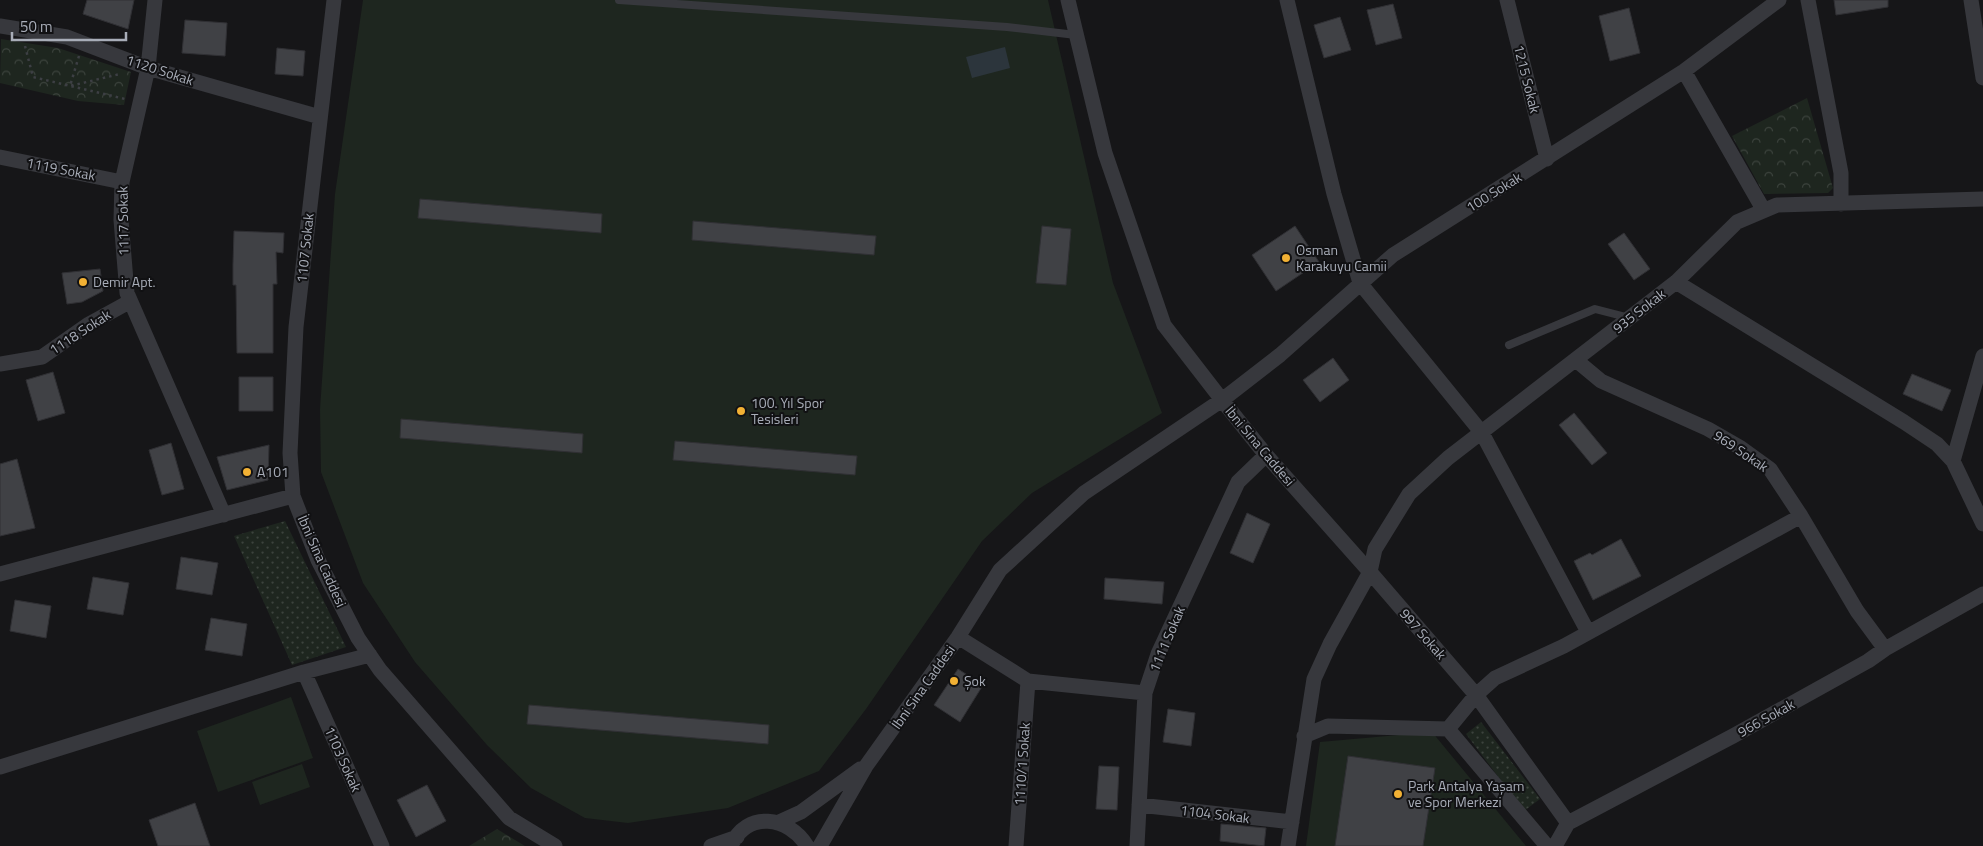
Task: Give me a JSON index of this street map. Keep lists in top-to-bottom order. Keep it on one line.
{"streets":{"street":["1120 Sokak","1215 Sokak","1119 Sokak","100 Sokak","1117 Sokak","1107 Sokak","935 Sokak","1118 Sokak","İbni Sina Caddesi","969 Sokak","997 Sokak","1111 Sokak","966 Sokak","1103 Sokak","1110/1 Sokak","1104 Sokak"]},"crossings":[["1120 Sokak","1117 Sokak"],["1120 Sokak","1107 Sokak"],["1215 Sokak","100 Sokak"],["1119 Sokak","1117 Sokak"],["100 Sokak","İbni Sina Caddesi"],["1117 Sokak","1118 Sokak"],["1107 Sokak","İbni Sina Caddesi"],["935 Sokak","İbni Sina Caddesi"],["935 Sokak","969 Sokak"],["935 Sokak","997 Sokak"],["İbni Sina Caddesi","997 Sokak"],["İbni Sina Caddesi","1111 Sokak"],["969 Sokak","966 Sokak"],["997 Sokak","966 Sokak"],["1111 Sokak","1104 Sokak"]],"places":["Osman Karakuyu Camii","Demir Apt.","100. Yıl Spor Tesisleri","A101","Şok","Park Antalya Yaşam ve Spor Merkezi"],"scale_bar":"50 m"}
